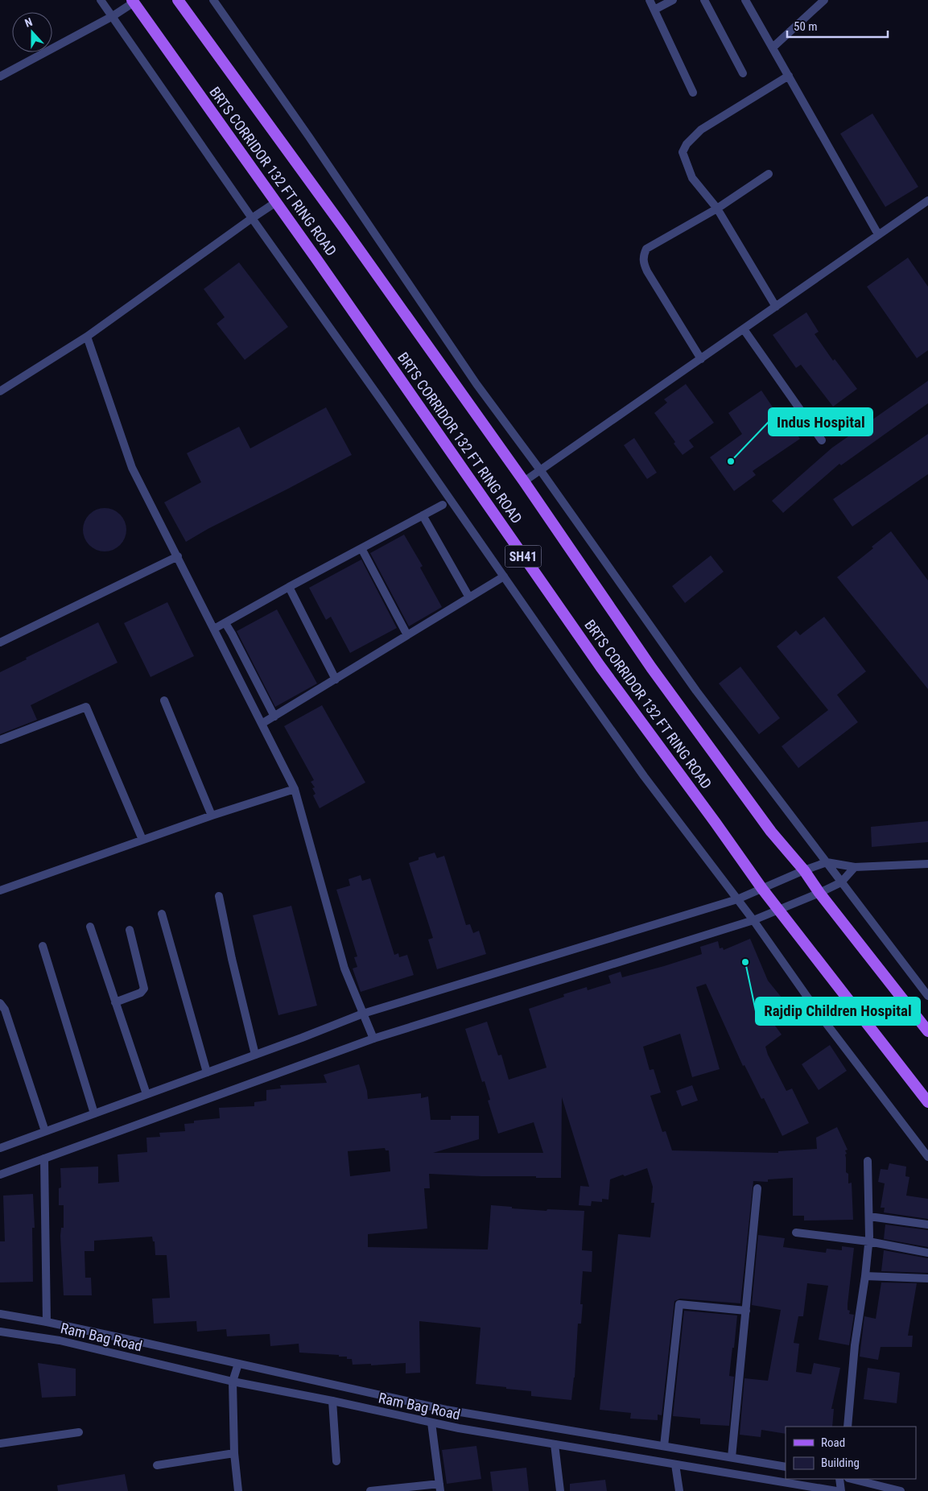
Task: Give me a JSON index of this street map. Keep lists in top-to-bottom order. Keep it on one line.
{"streets":{"main road":["BRTS CORRIDOR 132 FT RING ROAD","SH41"],"street":["Ram Bag Road"]},"places":["Indus Hospital","Rajdip Children Hospital"],"legend":["Road","Building"],"scale_bar":"50 m","north":"top"}
